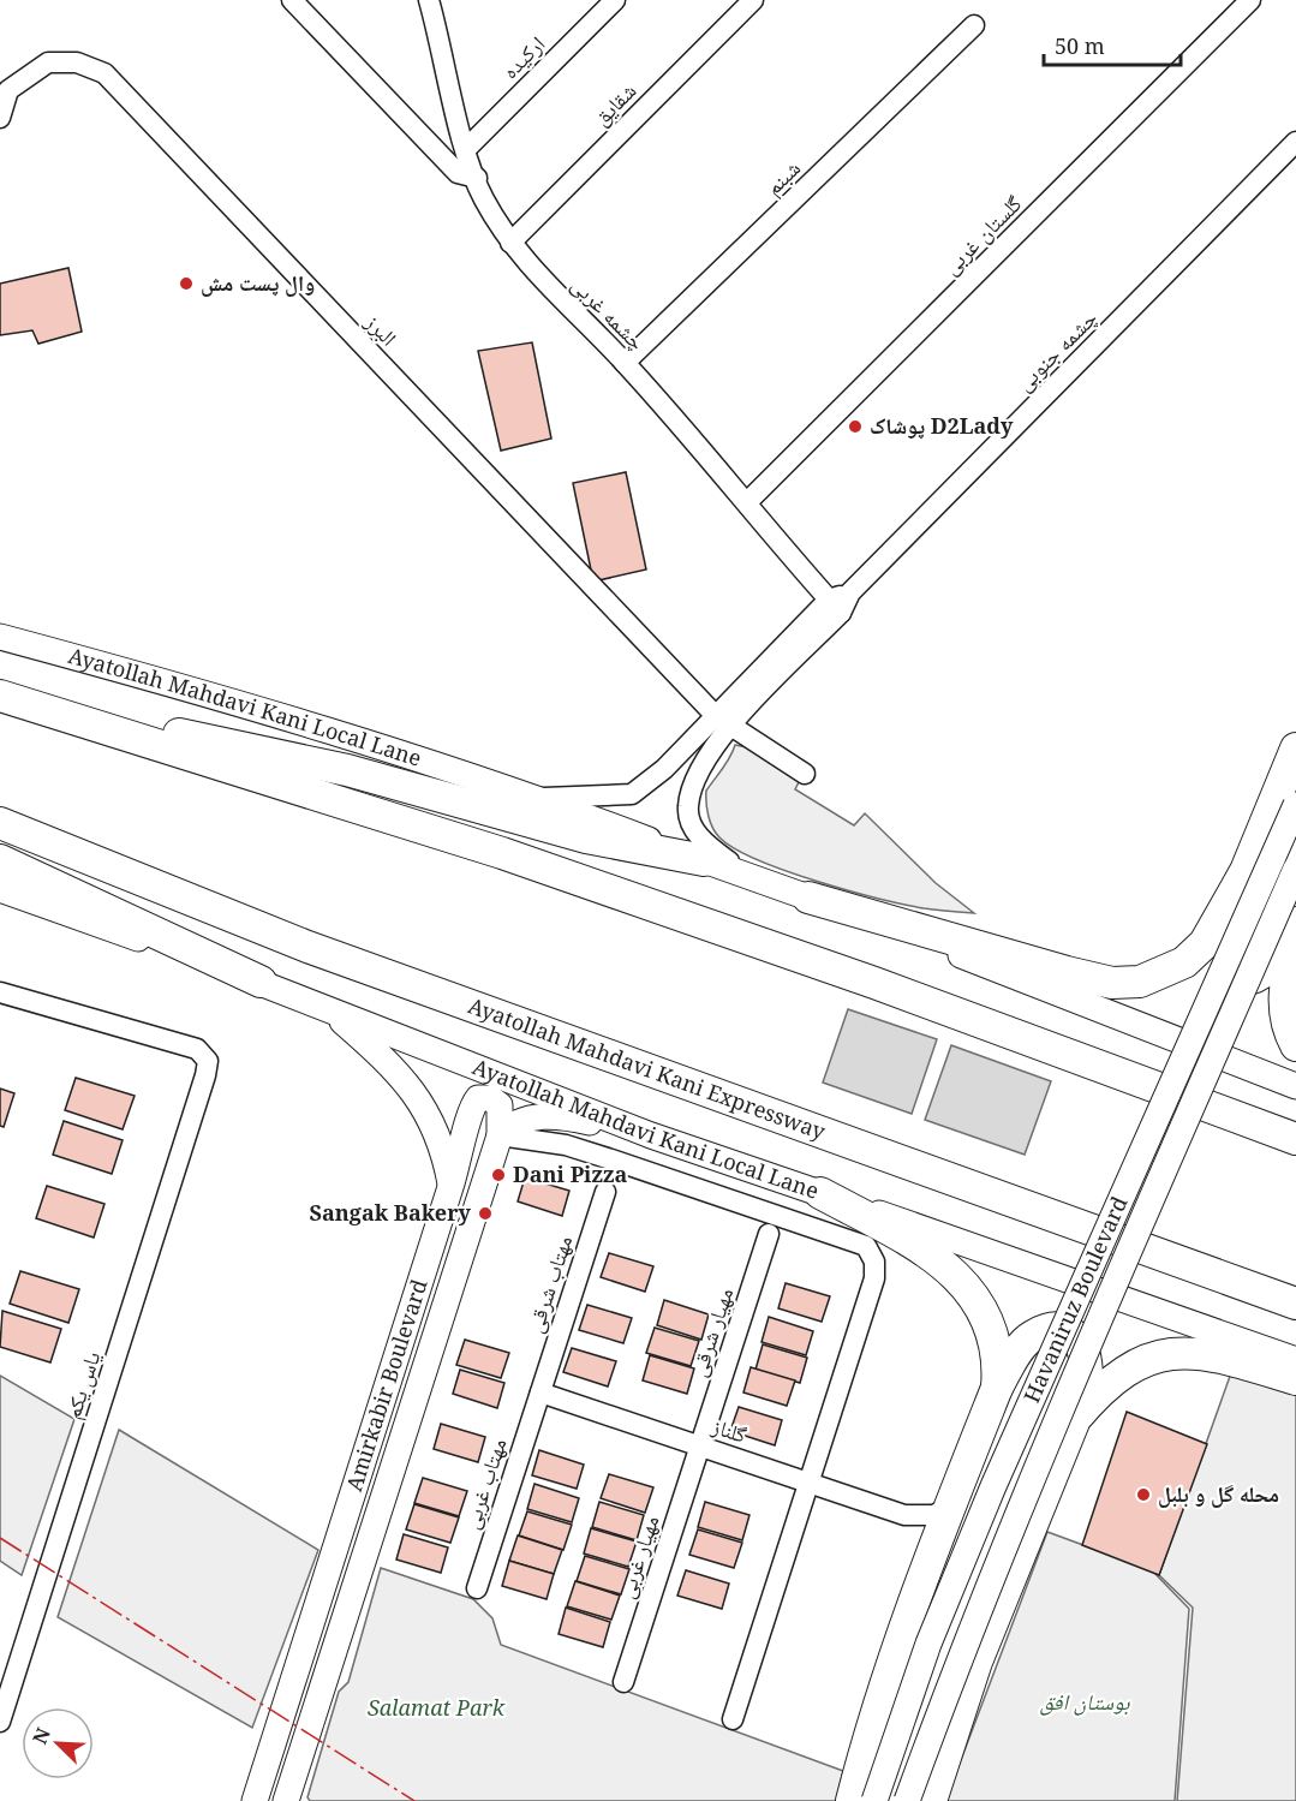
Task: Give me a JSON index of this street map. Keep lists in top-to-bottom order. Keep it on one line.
{"streets":{"highway":["Ayatollah Mahdavi Kani Expressway"],"main road":["Ayatollah Mahdavi Kani Local Lane","Havaniruz Boulevard","Amirkabir Boulevard"],"street":["ارکیده","شقایق","شبنم","گلستان غربی","چشمه غربی","البرز","چشمه جنوبی","مهتاب شرقی","مهیار شرقی","یاس یکم","گلناز","مهتاب غربی","مهیار غربی"]},"crossings":[["ارکیده","چشمه غربی"],["شقایق","چشمه غربی"],["شبنم","چشمه غربی"],["گلستان غربی","چشمه غربی"],["چشمه غربی","چشمه جنوبی"],["البرز","چشمه جنوبی"],["چشمه جنوبی","Ayatollah Mahdavi Kani Local Lane"],["مهتاب شرقی","گلناز"],["مهتاب شرقی","مهتاب غربی"],["مهیار شرقی","گلناز"],["مهیار شرقی","مهیار غربی"],["گلناز","مهتاب غربی"],["گلناز","مهیار غربی"]],"parks":["بوستان افق","Salamat Park"],"places":["وال پست مش","پوشاک D2Lady","Dani Pizza","Sangak Bakery","محله گل و بلبل"],"scale_bar":"50 m","north":"top left"}
